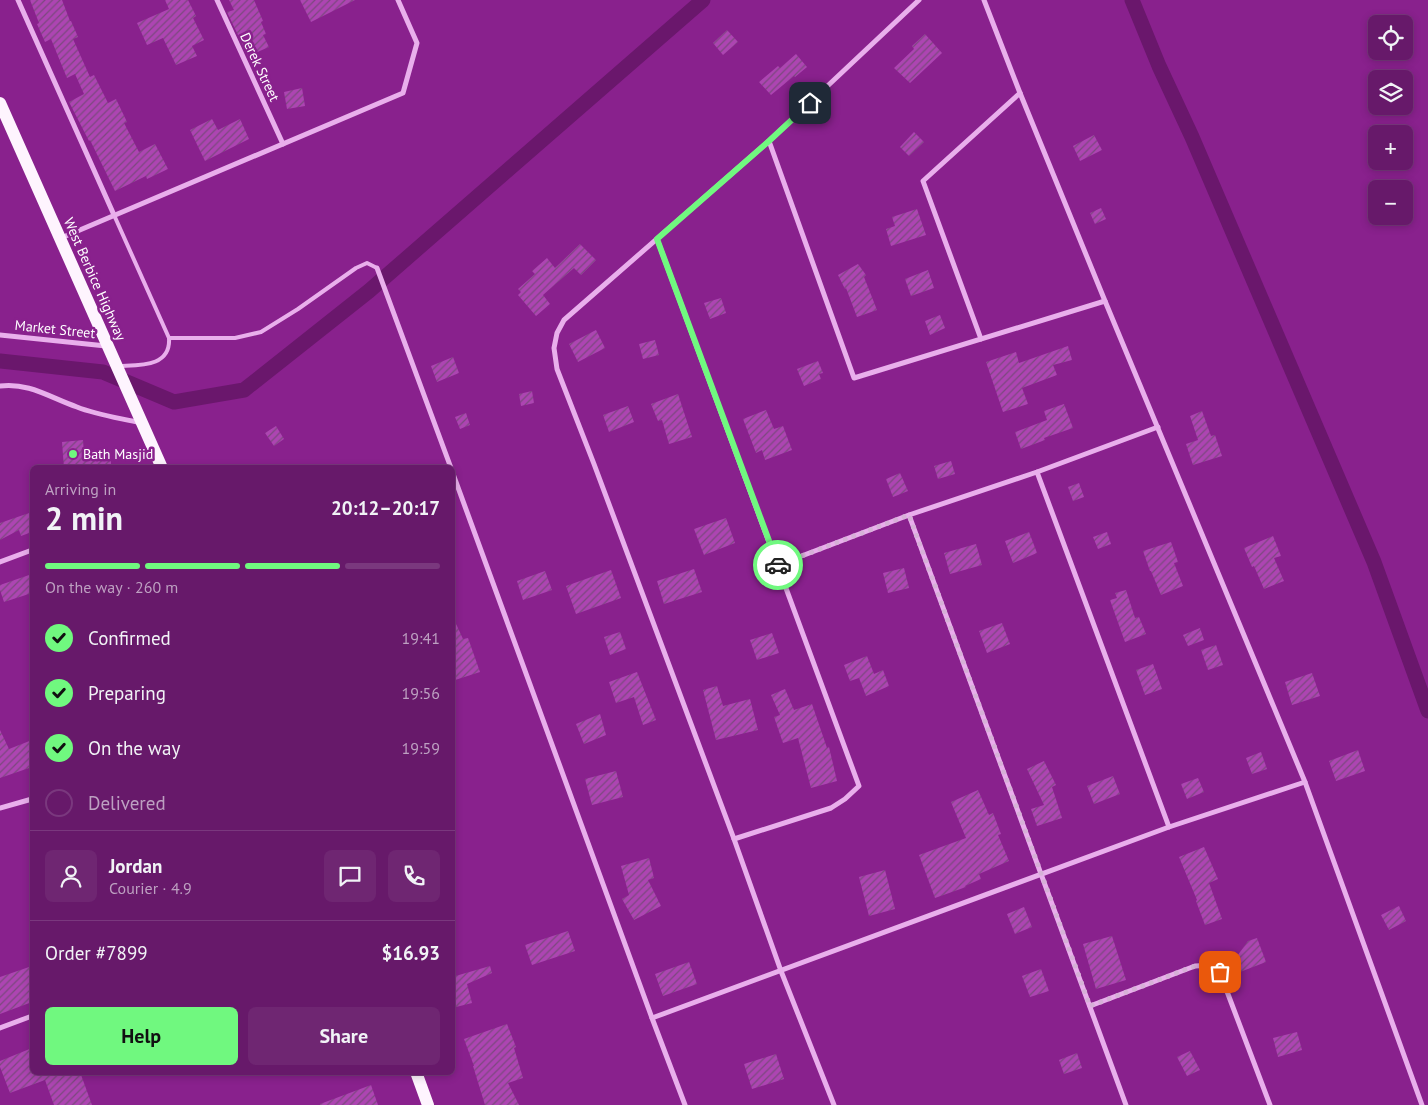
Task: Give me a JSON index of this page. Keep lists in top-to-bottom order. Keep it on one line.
{"streets":{"main road":["West Berbice Highway"],"street":["Derek Street","Market Street"]},"crossings":[["West Berbice Highway","Market Street"]],"places":["Bath Masjid"],"page":{"map_buttons":["+","−"],"heading":["2 min","Arriving in","20:12–20:17"],"panel":["Jordan","Courier · 4.9","Order #7899","$16.93"],"bar":"On the way · 260 m","list":[["Confirmed","19:41"],["Preparing","19:56"],["On the way","19:59"],"Delivered"],"buttons":["Help","Share"]}}
